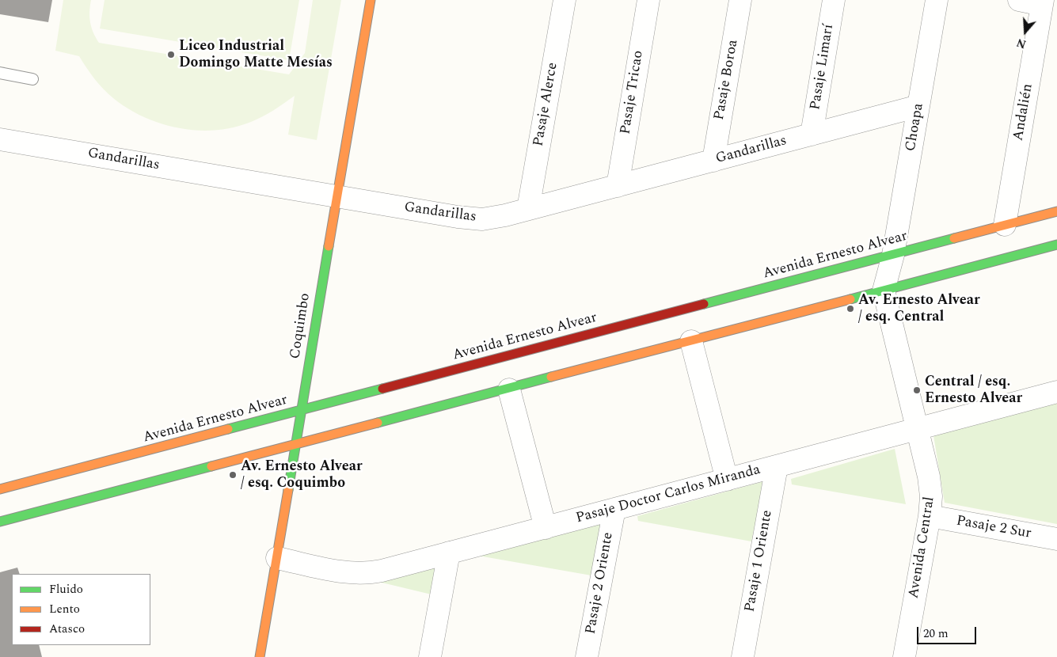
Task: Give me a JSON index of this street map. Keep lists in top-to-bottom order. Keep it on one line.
{"streets":{"main road":["Avenida Ernesto Alvear","Coquimbo"],"street":["Pasaje Limarí","Pasaje Boroa","Pasaje Tricao","Pasaje Alerce","Andalién","Choapa","Gandarillas","Pasaje Doctor Carlos Miranda","Pasaje 2 Sur","Avenida Central","Pasaje 1 Oriente","Pasaje 2 Oriente"]},"crossings":[["Pasaje Limarí","Gandarillas"],["Pasaje Boroa","Gandarillas"],["Pasaje Tricao","Gandarillas"],["Pasaje Alerce","Gandarillas"],["Andalién","Avenida Ernesto Alvear"],["Choapa","Gandarillas"],["Choapa","Avenida Ernesto Alvear"],["Choapa","Avenida Central"],["Gandarillas","Coquimbo"],["Avenida Ernesto Alvear","Coquimbo"],["Avenida Ernesto Alvear","Avenida Central"],["Coquimbo","Pasaje Doctor Carlos Miranda"],["Pasaje Doctor Carlos Miranda","Avenida Central"],["Pasaje Doctor Carlos Miranda","Pasaje 1 Oriente"],["Pasaje Doctor Carlos Miranda","Pasaje 2 Oriente"],["Pasaje 2 Sur","Avenida Central"]],"places":["Liceo Industrial Domingo Matte Mesías","Av. Ernesto Alvear / esq. Central","Central / esq. Ernesto Alvear","Av. Ernesto Alvear / esq. Coquimbo"],"legend":["Fluido","Lento","Atasco"],"scale_bar":"20 m","north":"bottom"}
